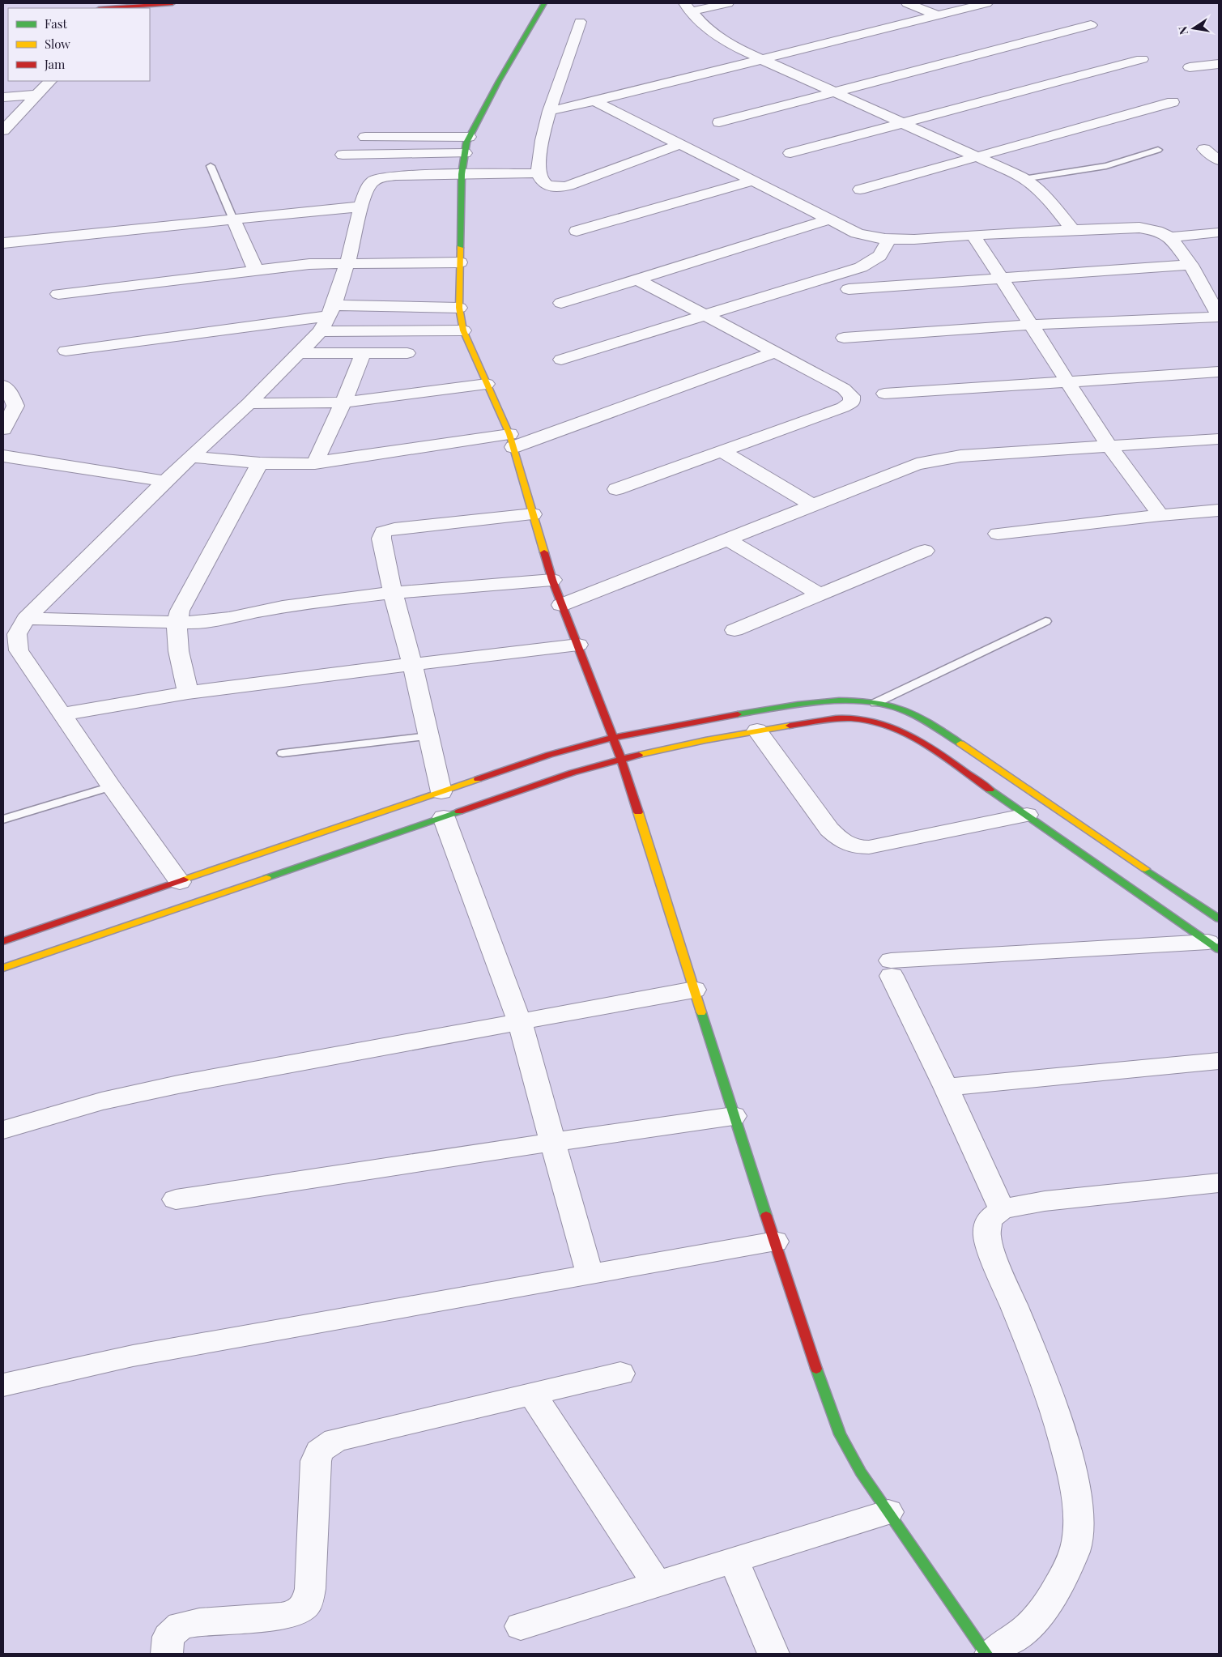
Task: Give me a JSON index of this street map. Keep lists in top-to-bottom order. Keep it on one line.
{"legend":["Fast","Slow","Jam"],"north":"left"}
